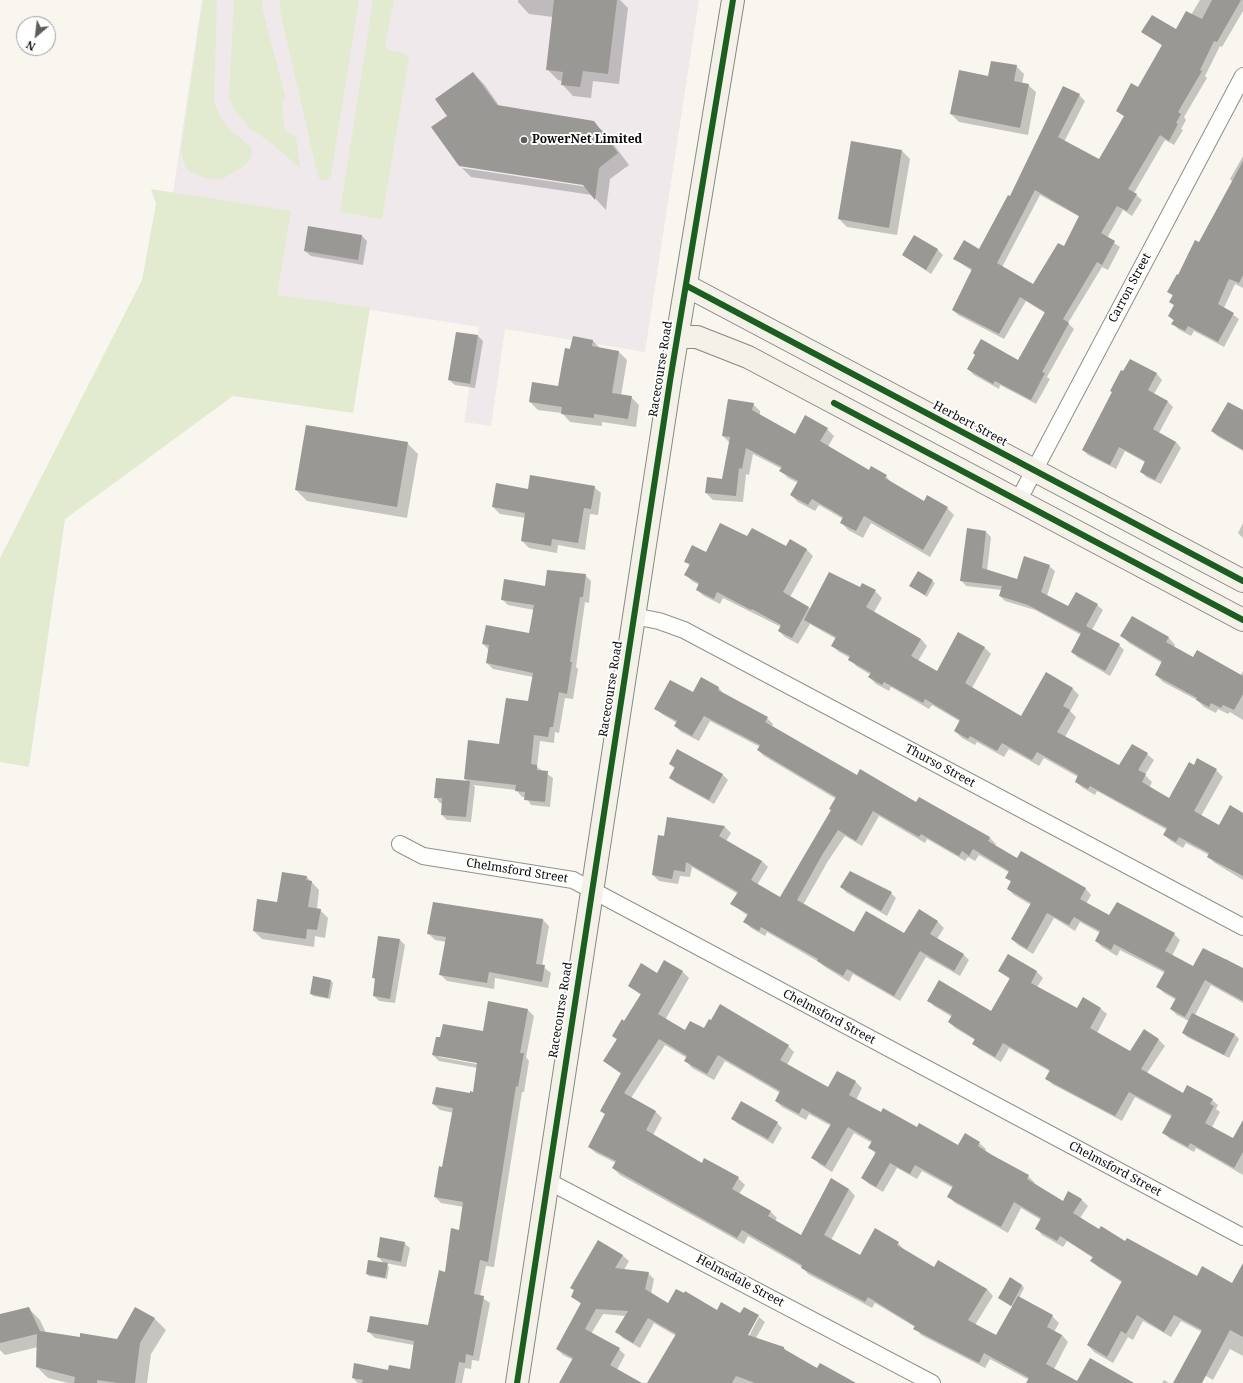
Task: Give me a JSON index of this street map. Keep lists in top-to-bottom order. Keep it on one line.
{"streets":{"street":["Carron Street","Racecourse Road","Herbert Street","Thurso Street","Chelmsford Street","Helmsdale Street"]},"crossings":[["Carron Street","Herbert Street"],["Racecourse Road","Herbert Street"],["Racecourse Road","Thurso Street"],["Racecourse Road","Chelmsford Street"],["Racecourse Road","Helmsdale Street"]],"places":["PowerNet Limited"],"north":"bottom left"}
